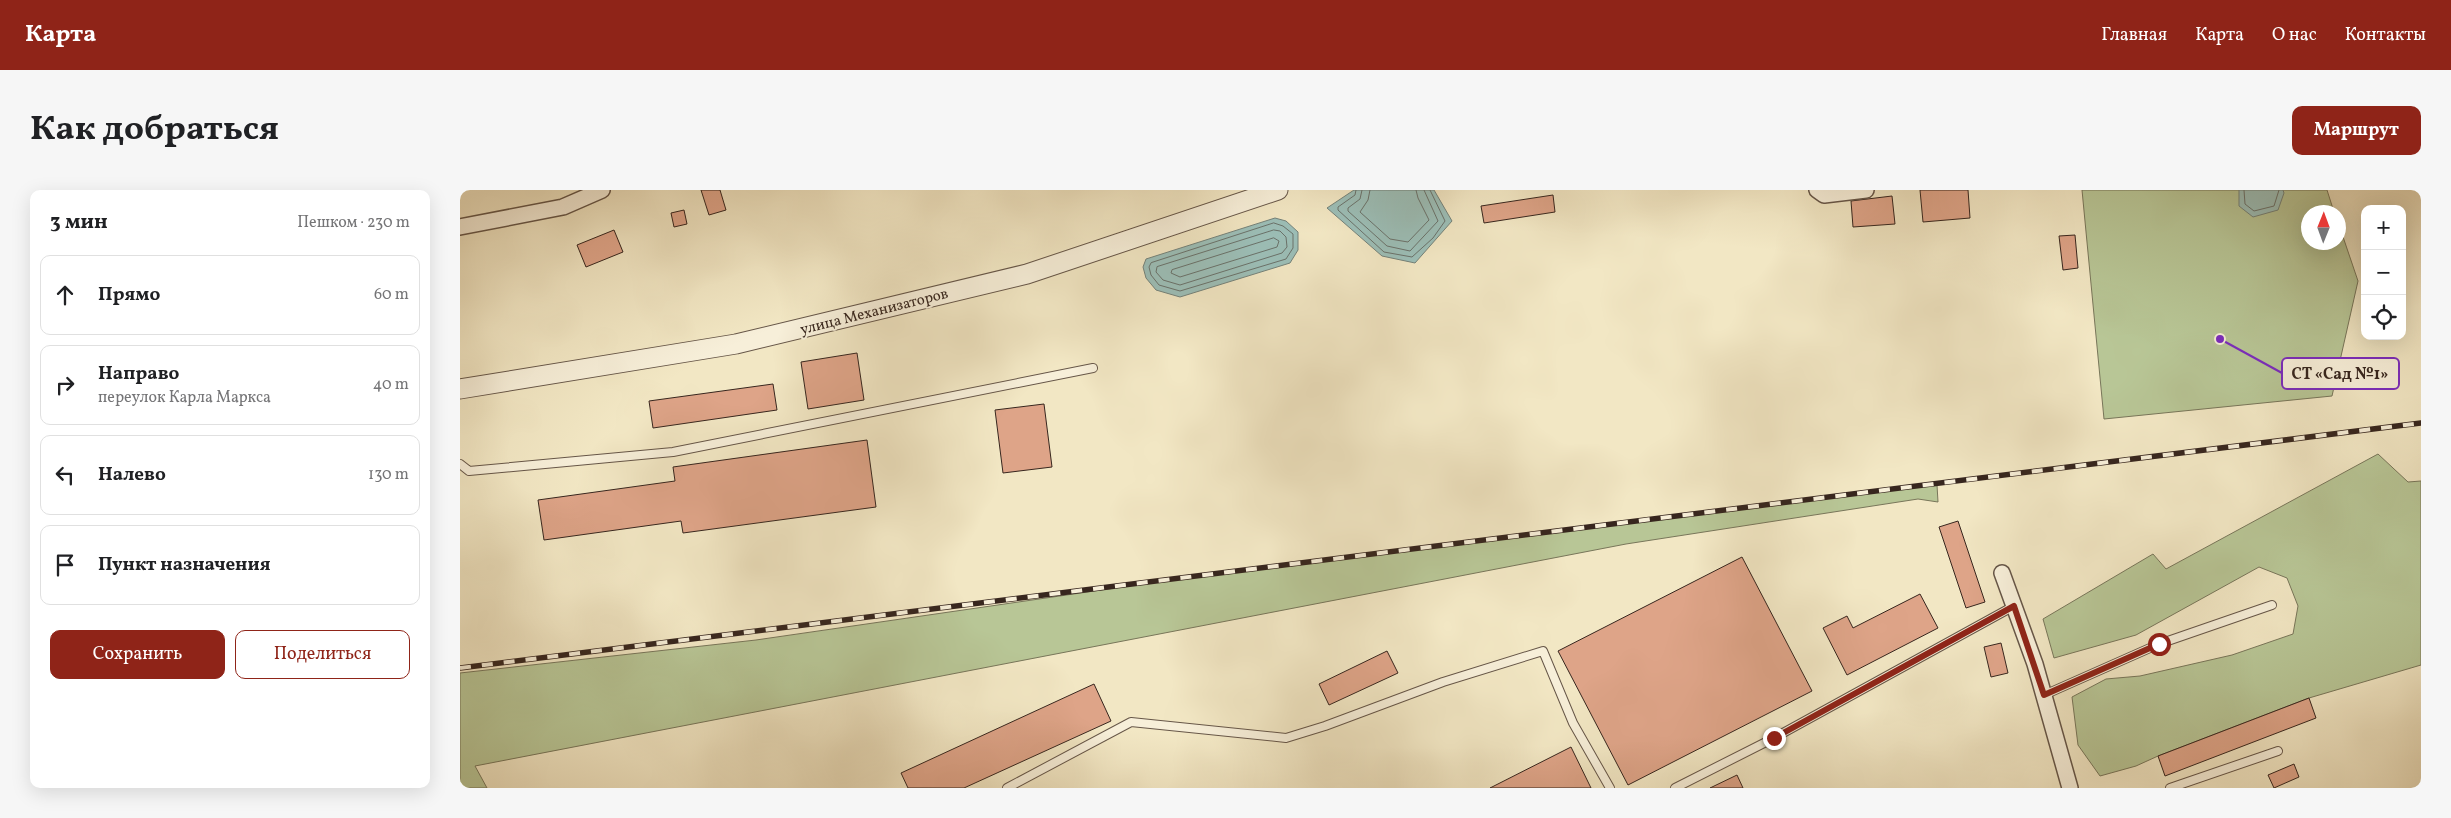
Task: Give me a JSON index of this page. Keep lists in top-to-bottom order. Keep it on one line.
{"streets":{"street":["улица Механизаторов"]},"places":["СТ «Сад №1»"],"north":"top","page":{"header":"Карта","nav":["Главная","Карта","О нас","Контакты"],"title":"Как добраться","buttons":["Маршрут",["Сохранить","Поделиться"]],"heading":["3 мин","Пешком · 230 m"],"map_buttons":["+","−"],"list":[["Прямо","60 m"],["Направо","переулок Карла Маркса","40 m"],["Налево","130 m"],"Пункт назначения"]}}
